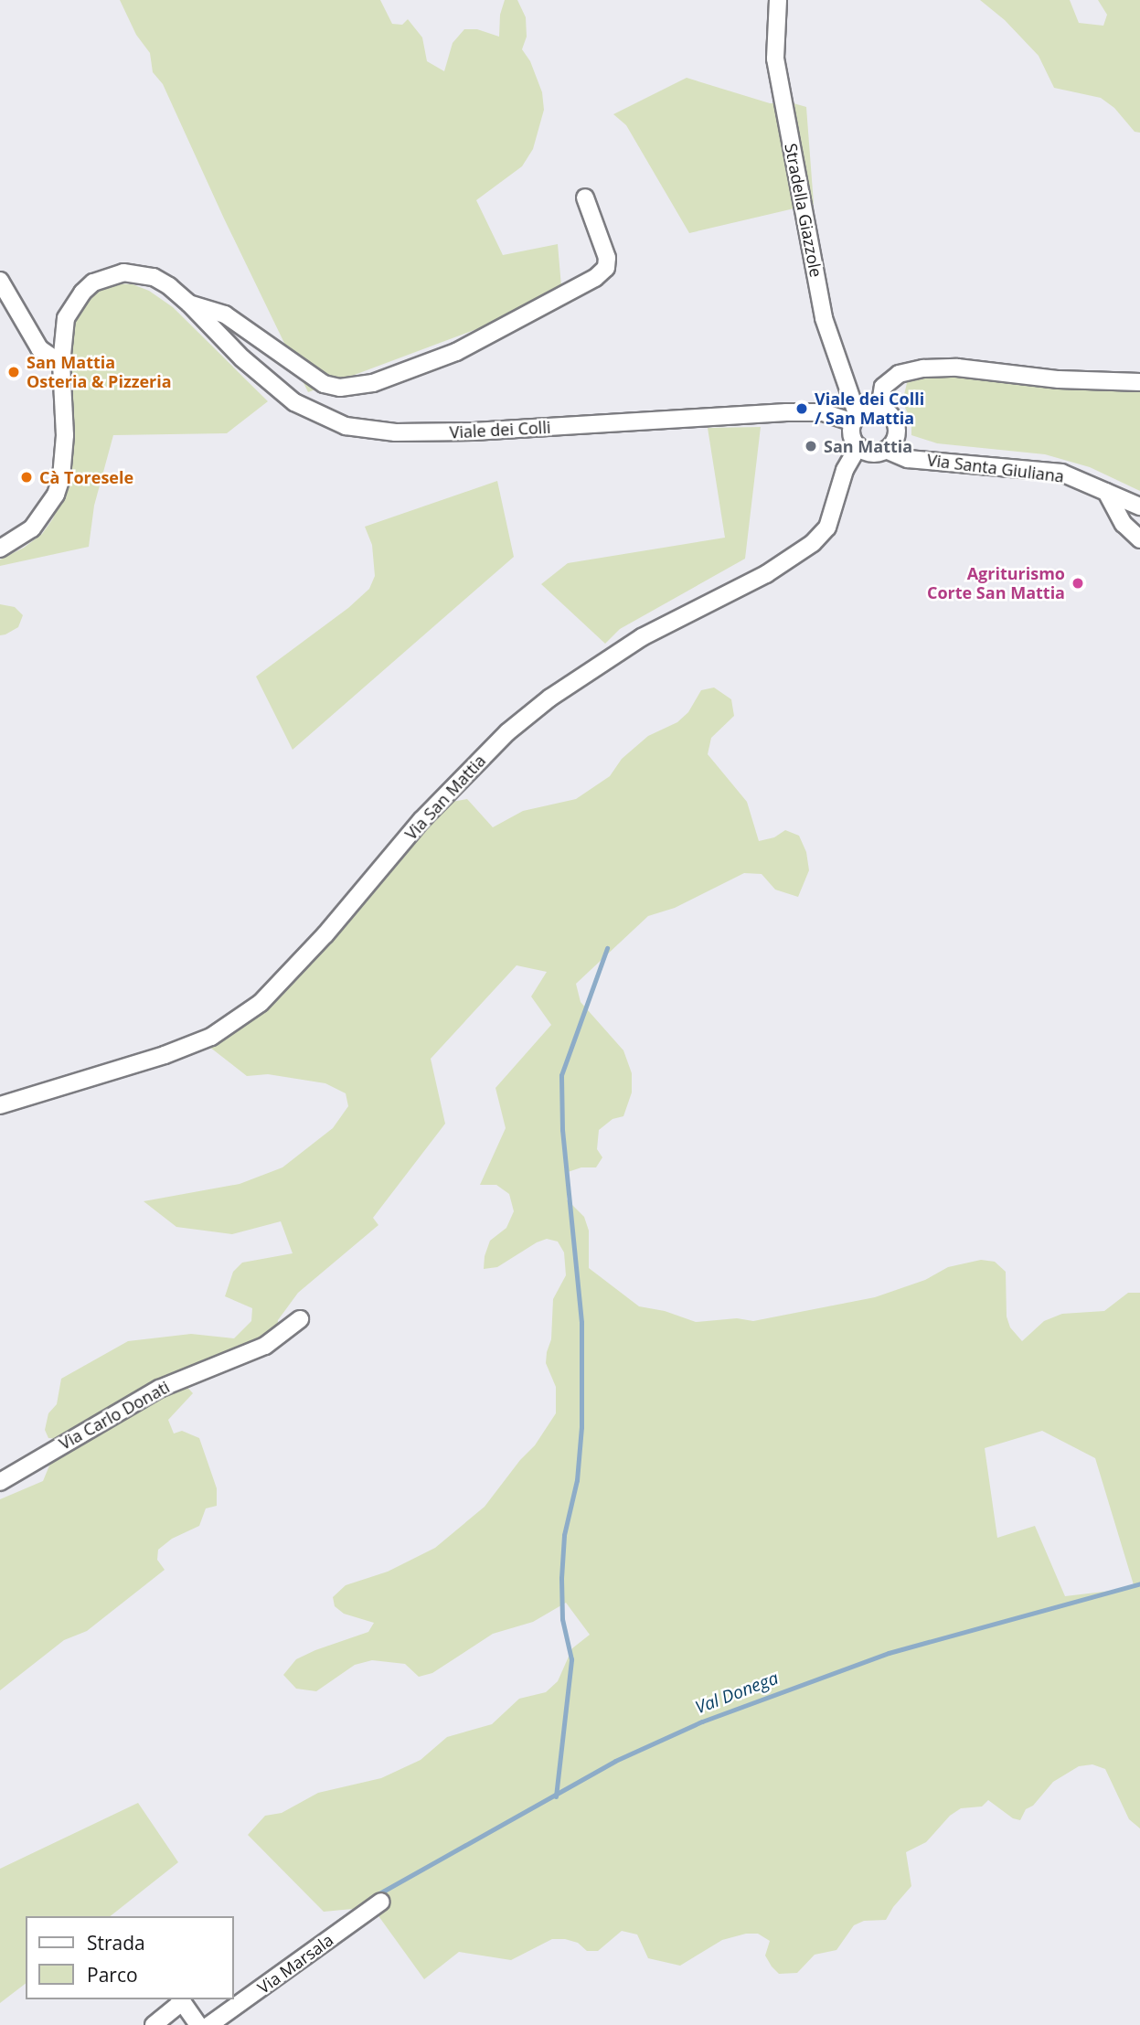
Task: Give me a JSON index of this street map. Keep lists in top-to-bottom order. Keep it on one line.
{"streets":{"street":["Stradella Giazzole","Viale dei Colli","Via Santa Giuliana","Via San Mattia","Via Carlo Donati","Via Marsala"]},"crossings":[["Stradella Giazzole","Viale dei Colli"],["Stradella Giazzole","Via Santa Giuliana"],["Stradella Giazzole","Via San Mattia"],["Viale dei Colli","Via Santa Giuliana"],["Viale dei Colli","Via San Mattia"],["Via Santa Giuliana","Via San Mattia"]],"water":["Val Donega"],"places":["San Mattia Osteria & Pizzeria","Viale dei Colli / San Mattia","San Mattia","Cà Toresele","Agriturismo Corte San Mattia"],"legend":["Strada","Parco"]}
